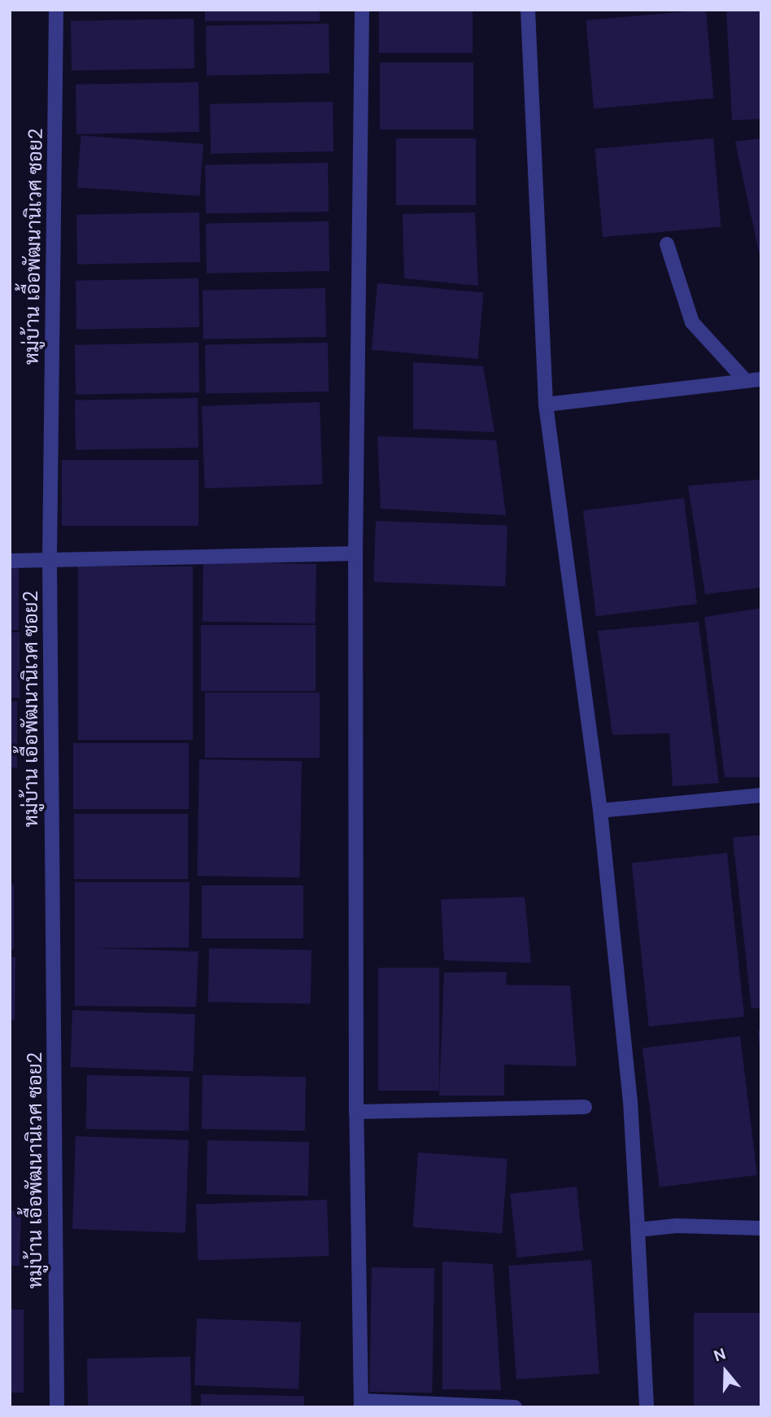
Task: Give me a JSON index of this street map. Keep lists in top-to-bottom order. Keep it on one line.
{"streets":{"street":["หมู่บ้าน เอื้อพัฒนานิเวศ ซอย2"]},"north":"top"}
